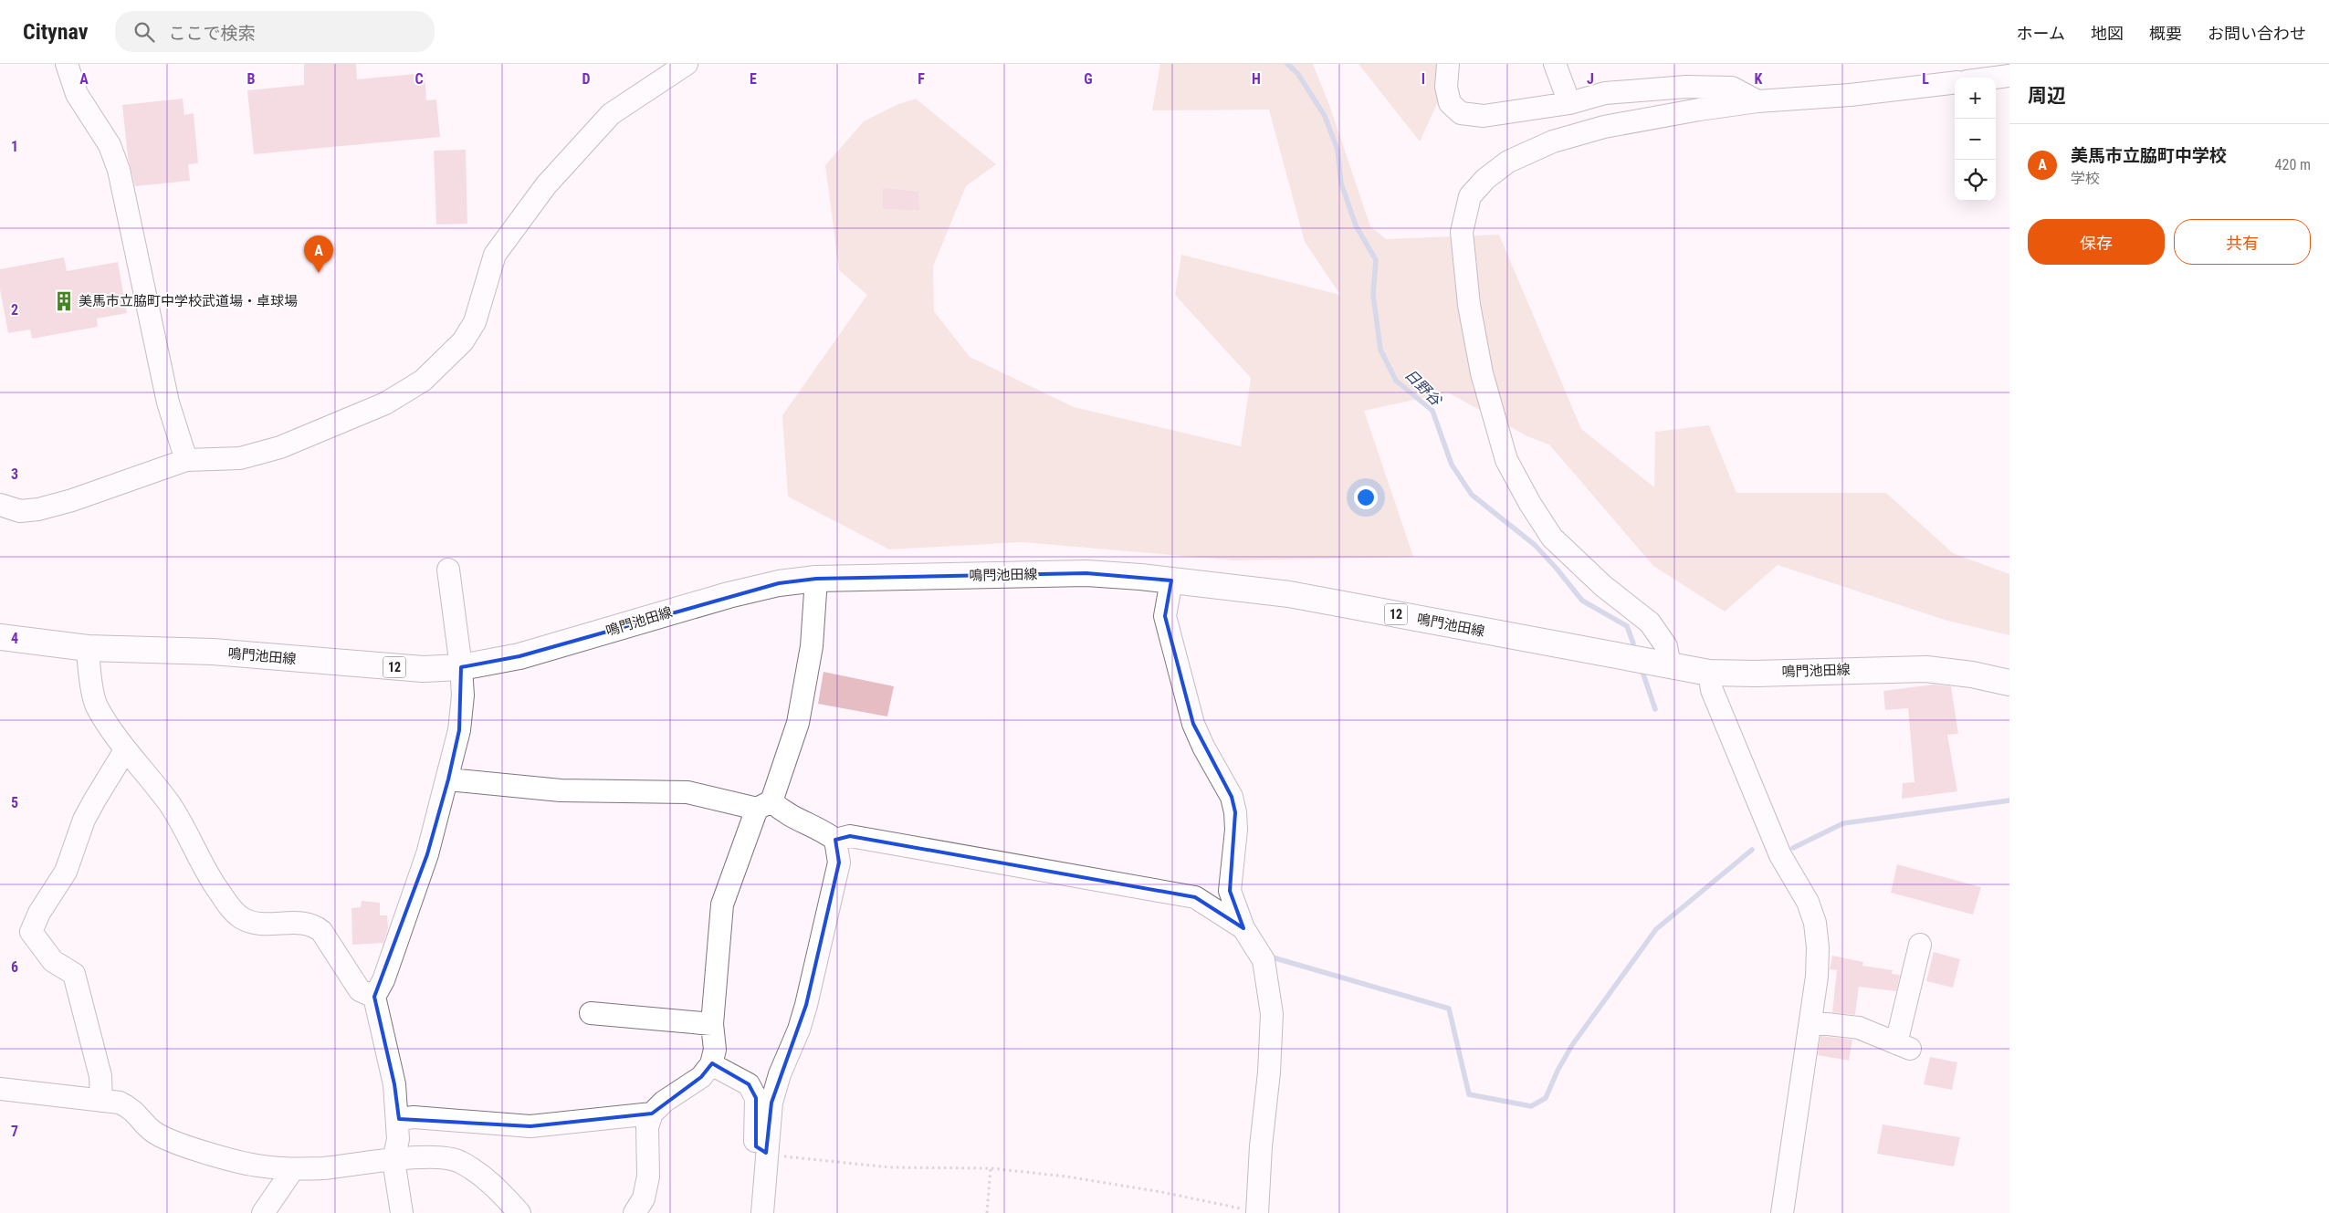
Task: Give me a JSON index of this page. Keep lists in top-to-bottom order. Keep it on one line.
{"streets":{"main road":["鳴門池田線","12"]},"water":["日野谷"],"places":{"building":["美馬市立脇町中学校武道場・卓球場"]},"page":{"header":"Citynav","search":"ここで検索","nav":["ホーム","地図","概要","お問い合わせ"],"heading":"周辺","map_buttons":["+","−"],"list":[{"mark":"A","name":"美馬市立脇町中学校","note":"学校","value":"420 m"}],"buttons":["保存","共有"],"pins":"A"},"grid":{"columns":["A","B","C","D","E","F","G","H","I","J","K","L"],"rows":["1","2","3","4","5","6","7"]}}
